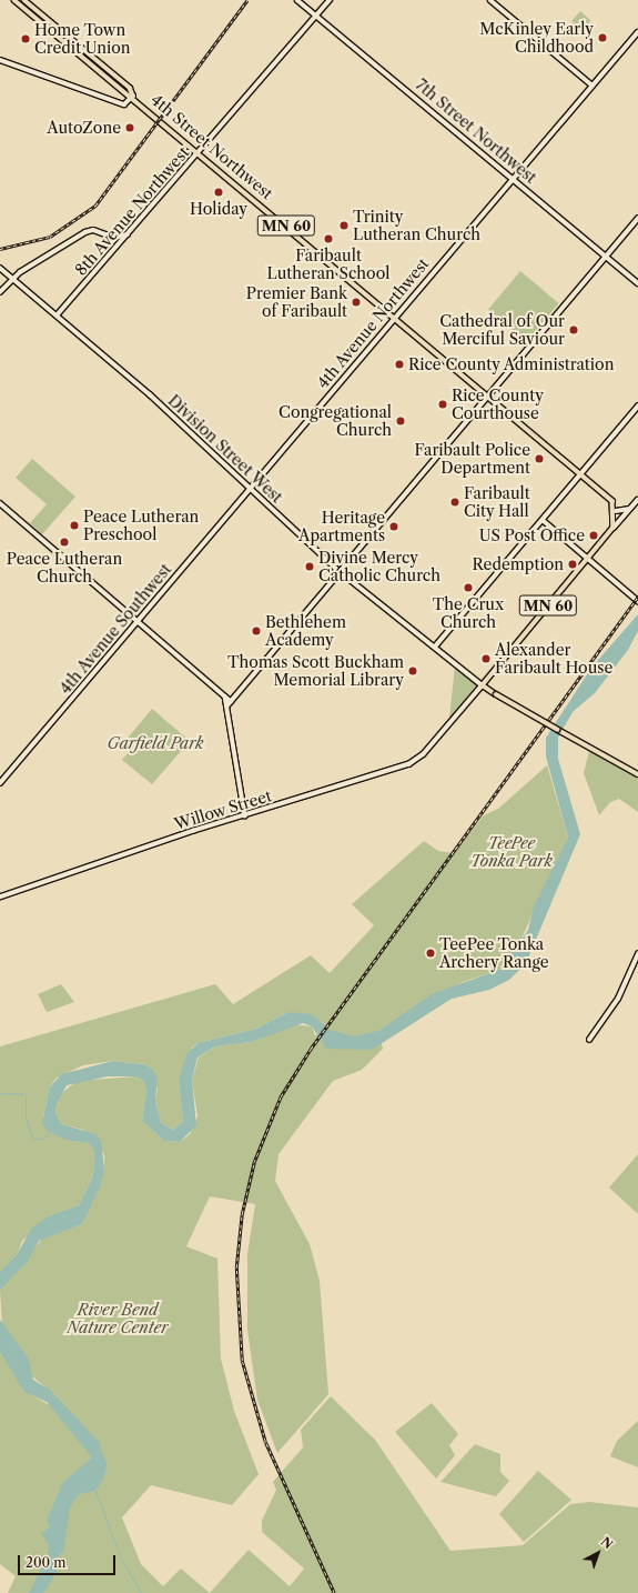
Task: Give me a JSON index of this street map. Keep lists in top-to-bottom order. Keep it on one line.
{"streets":{"main road":["4th Street Northwest","MN 60"],"street":["7th Street Northwest","8th Avenue Northwest","4th Avenue Northwest","Division Street West","4th Avenue Southwest","Willow Street"]},"crossings":[["7th Street Northwest","8th Avenue Northwest"],["7th Street Northwest","4th Avenue Northwest"],["4th Street Northwest","8th Avenue Northwest"],["4th Street Northwest","MN 60"],["4th Street Northwest","4th Avenue Northwest"],["8th Avenue Northwest","Division Street West"],["MN 60","Division Street West"],["MN 60","Willow Street"],["4th Avenue Northwest","Division Street West"],["4th Avenue Northwest","4th Avenue Southwest"],["Division Street West","4th Avenue Southwest"],["Division Street West","Willow Street"]],"parks":["Garfield Park","TeePee Tonka Park","River Bend Nature Center"],"places":["McKinley Early Childhood","Home Town Credit Union","AutoZone","Holiday","Trinity Lutheran Church","Faribault Lutheran School","Premier Bank of Faribault","Cathedral of Our Merciful Saviour","Rice County Administration","Rice County Courthouse","Congregational Church","Faribault Police Department","Faribault City Hall","Peace Lutheran Preschool","Heritage Apartments","US Post Office","Peace Lutheran Church","Redemption","Divine Mercy Catholic Church","The Crux Church","Bethlehem Academy","Alexander Faribault House","Thomas Scott Buckham Memorial Library","TeePee Tonka Archery Range"],"scale_bar":"200 m","north":"top right"}
